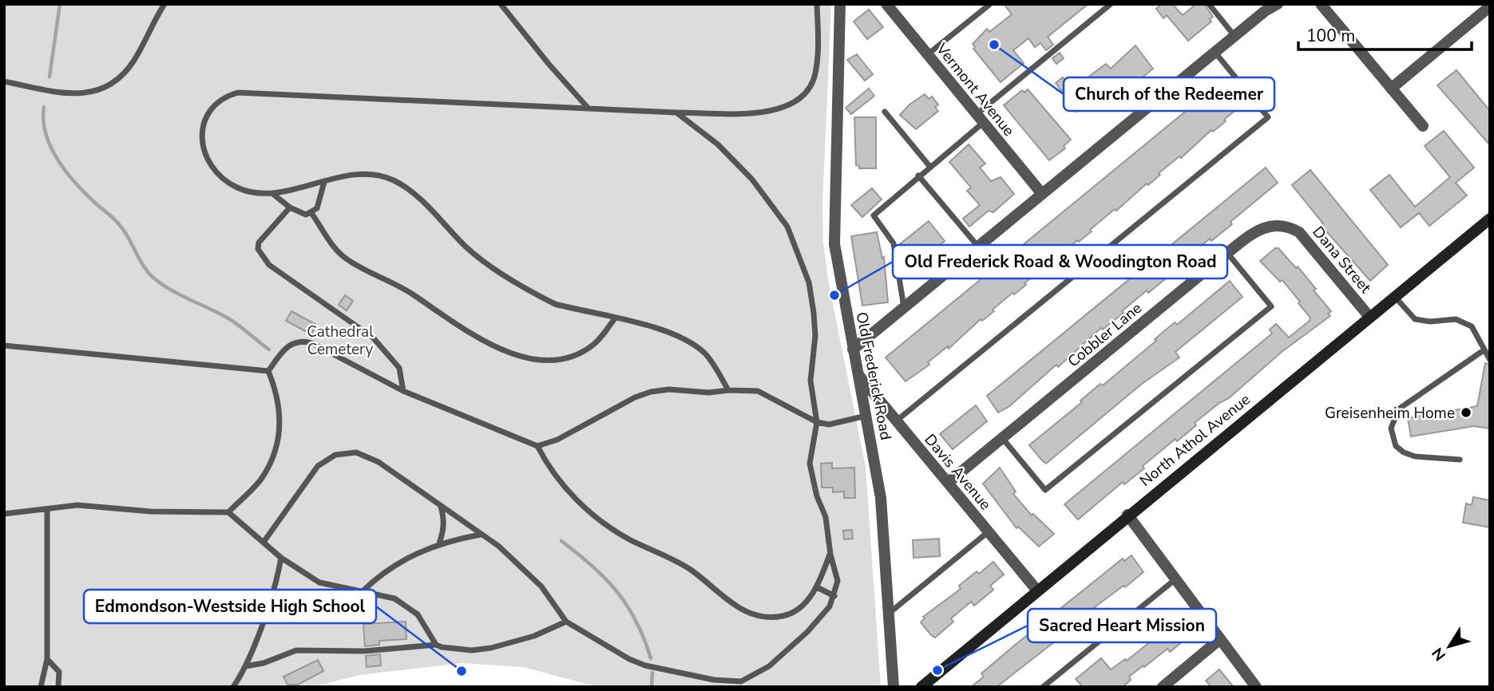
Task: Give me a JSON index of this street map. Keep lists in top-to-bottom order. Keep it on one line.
{"streets":{"street":["Vermont Avenue","Dana Street","Cobbler Lane","Old Frederick Road","North Athol Avenue","Davis Avenue"]},"crossings":[["Dana Street","Cobbler Lane"],["Dana Street","North Athol Avenue"],["Cobbler Lane","Davis Avenue"],["Old Frederick Road","Davis Avenue"],["North Athol Avenue","Davis Avenue"]],"parks":["Cathedral Cemetery"],"places":["Church of the Redeemer","Old Frederick Road & Woodington Road","Greisenheim Home","Sacred Heart Mission","Edmondson-Westside High School"],"scale_bar":"100 m","north":"bottom left"}
